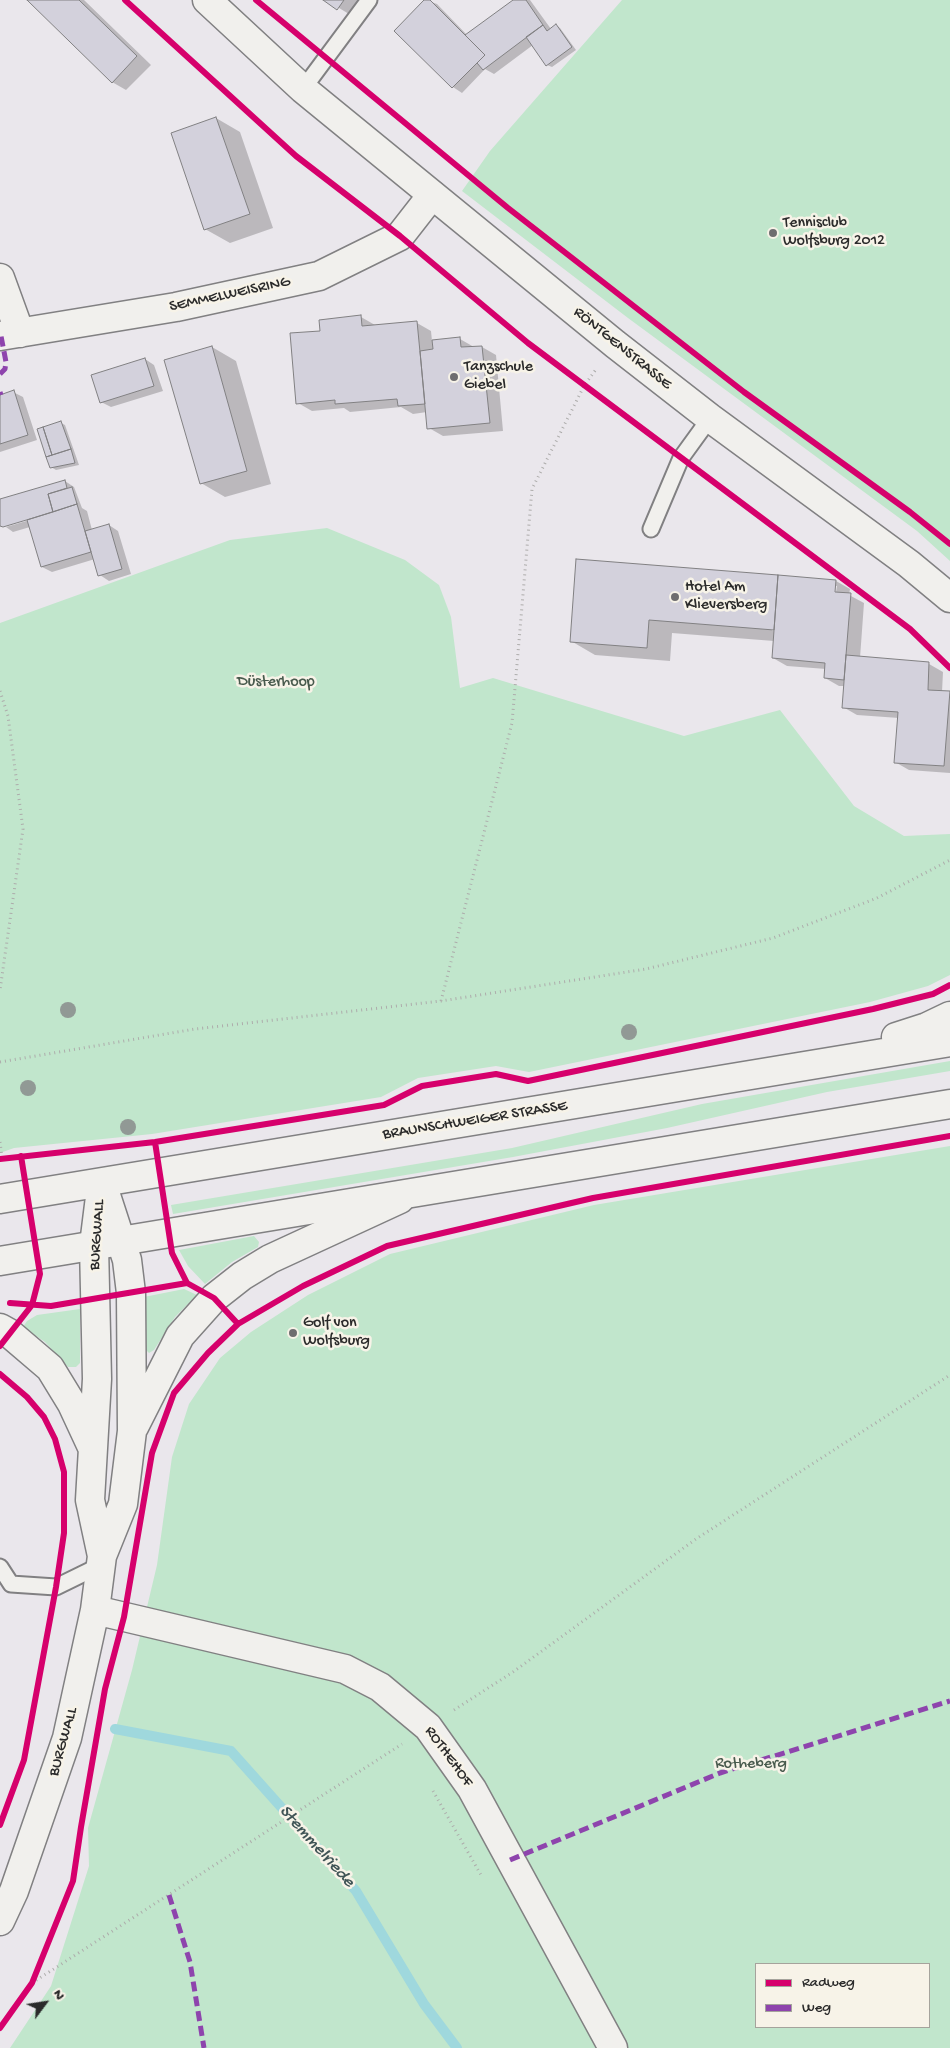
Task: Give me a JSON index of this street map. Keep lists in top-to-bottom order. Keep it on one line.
{"streets":{"street":["SEMMELWEISRING","RÖNTGENSTRASSE","BRAUNSCHWEIGER STRASSE","BURGWALL","ROTHEHOF"]},"crossings":[["SEMMELWEISRING","RÖNTGENSTRASSE"],["BRAUNSCHWEIGER STRASSE","BURGWALL"],["BURGWALL","ROTHEHOF"]],"water":["Stemmelriede"],"parks":["Düsterhoop","Rotheberg"],"places":["Tennisclub Wolfsburg 2012","Tanzschule Giebel","Hotel Am Klieversberg","Golf von Wolfsburg"],"legend":["Radweg","Weg"],"north":"top right"}
